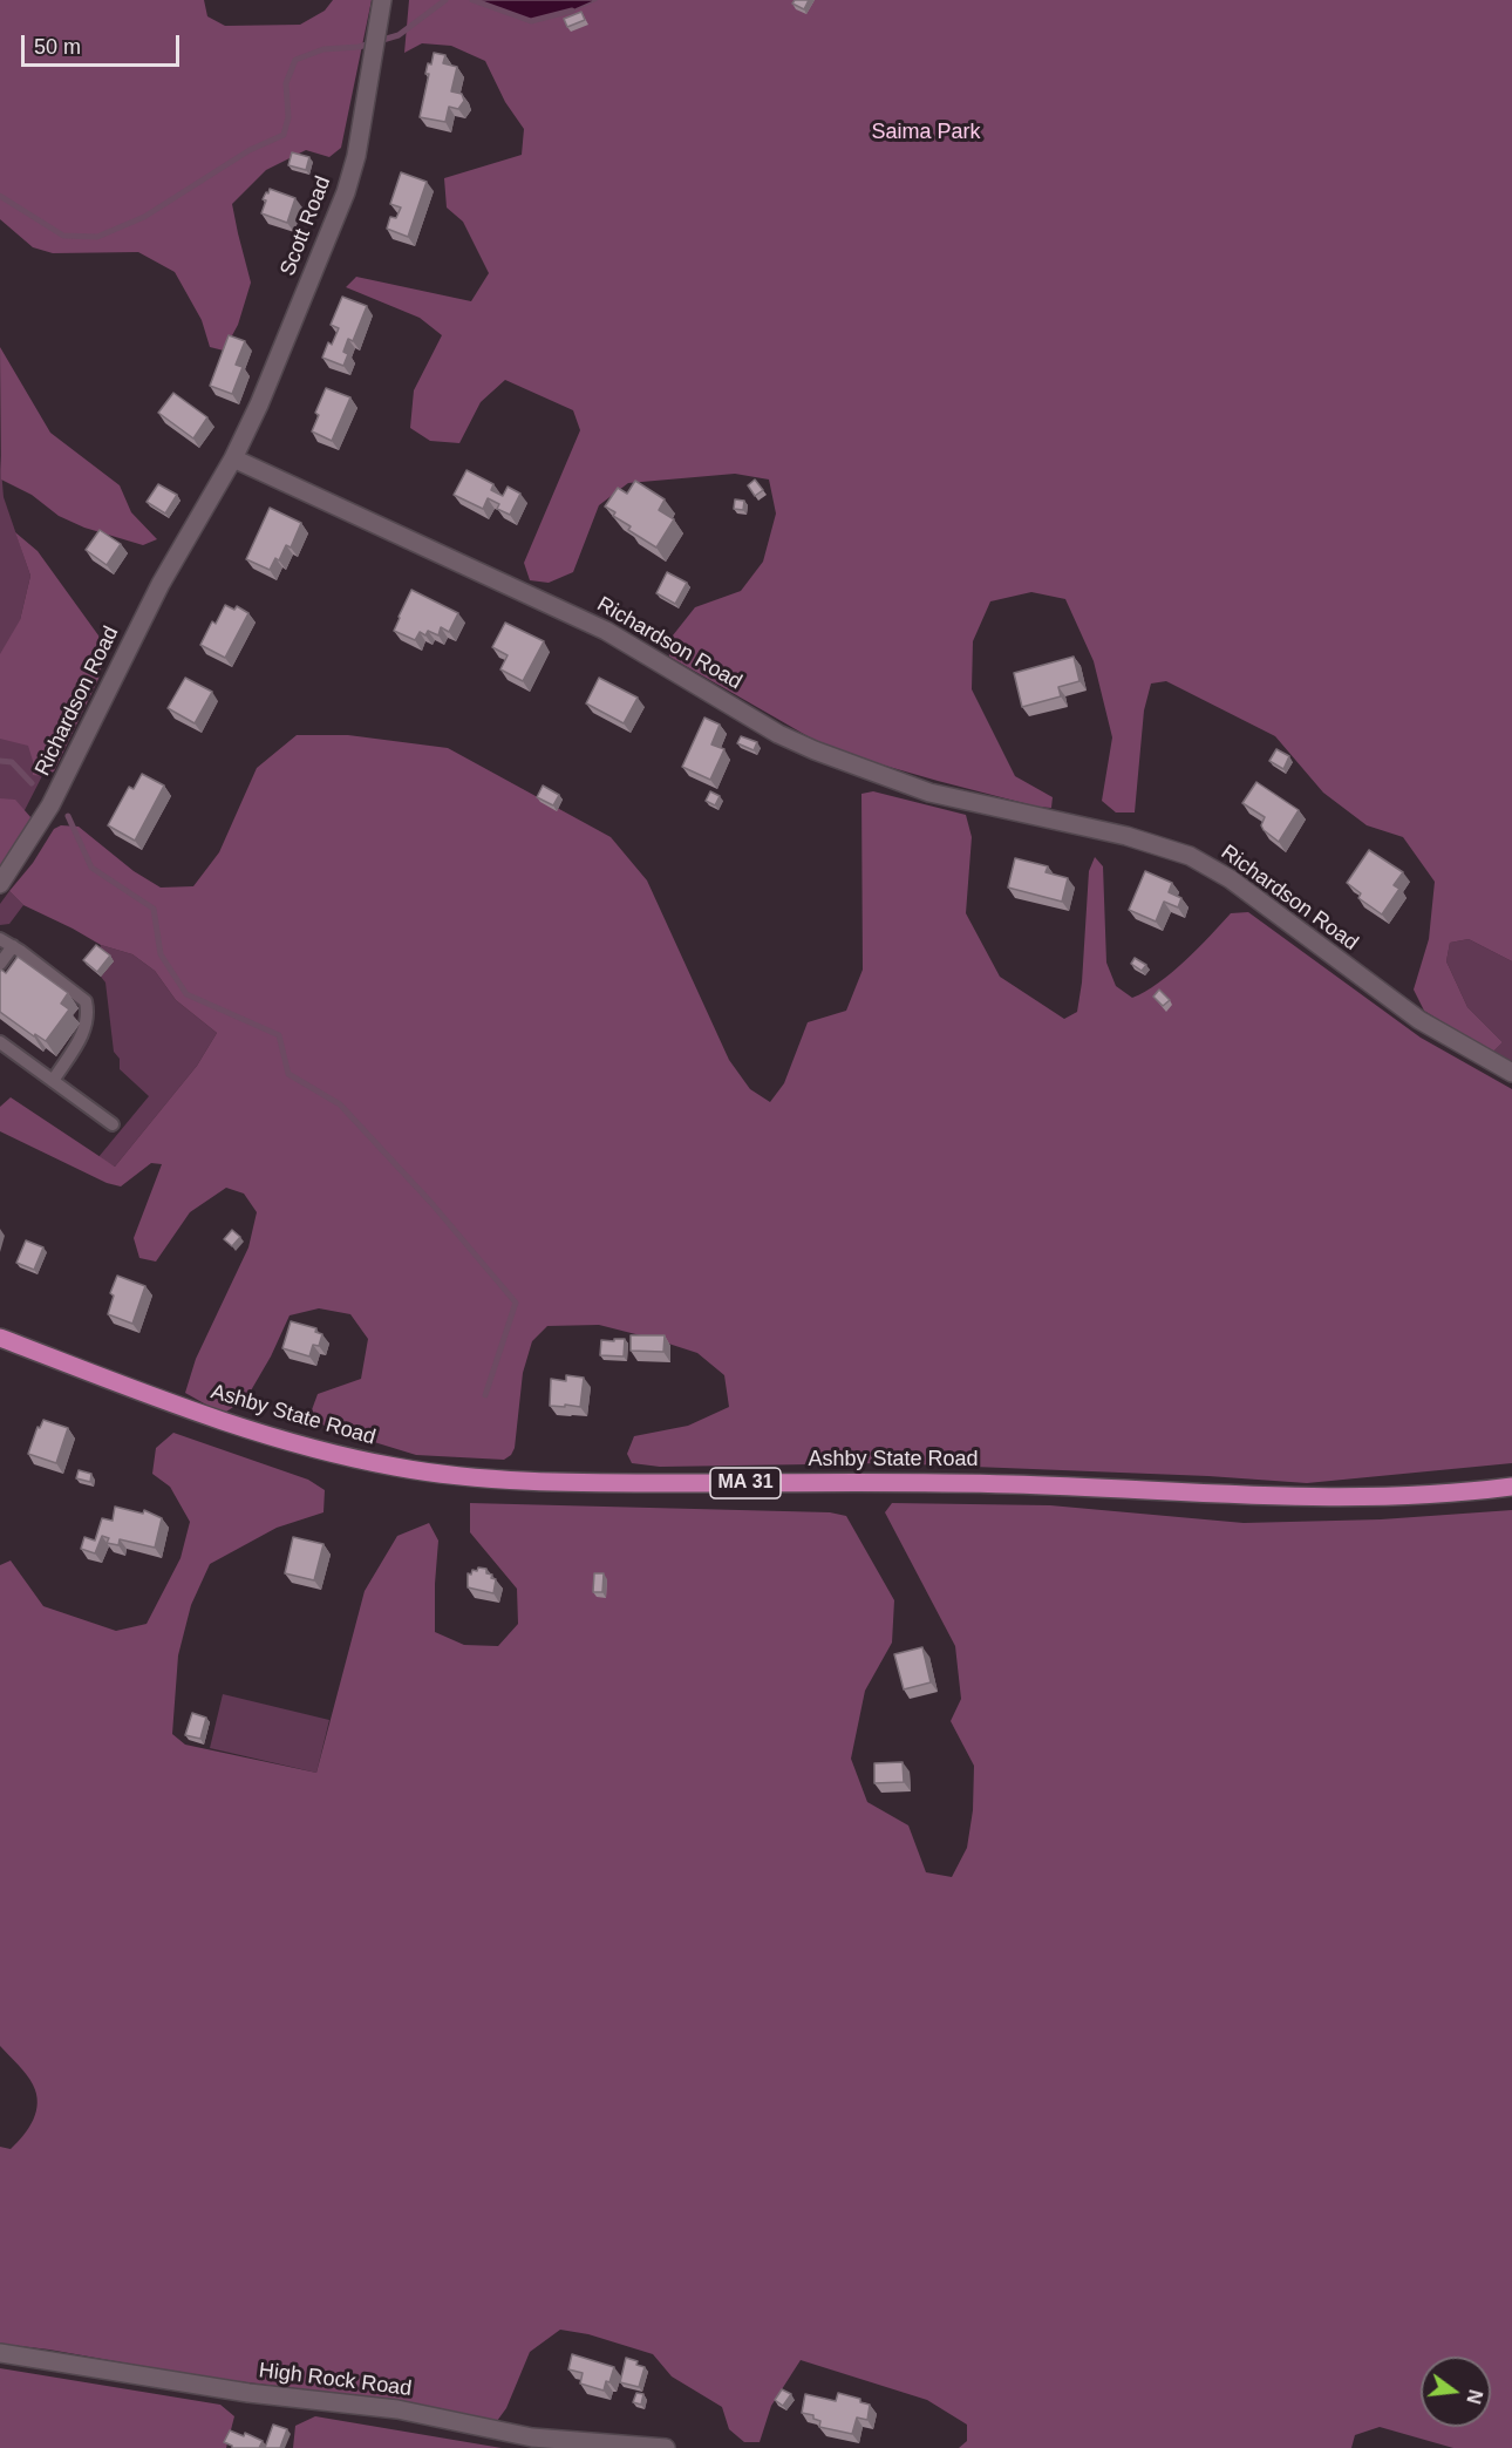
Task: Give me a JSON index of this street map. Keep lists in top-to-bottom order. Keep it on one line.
{"streets":{"main road":["Ashby State Road","MA 31"],"street":["Scott Road","Richardson Road","High Rock Road"]},"crossings":[["Scott Road","Richardson Road"]],"parks":["Saima Park"],"scale_bar":"50 m","north":"right"}
